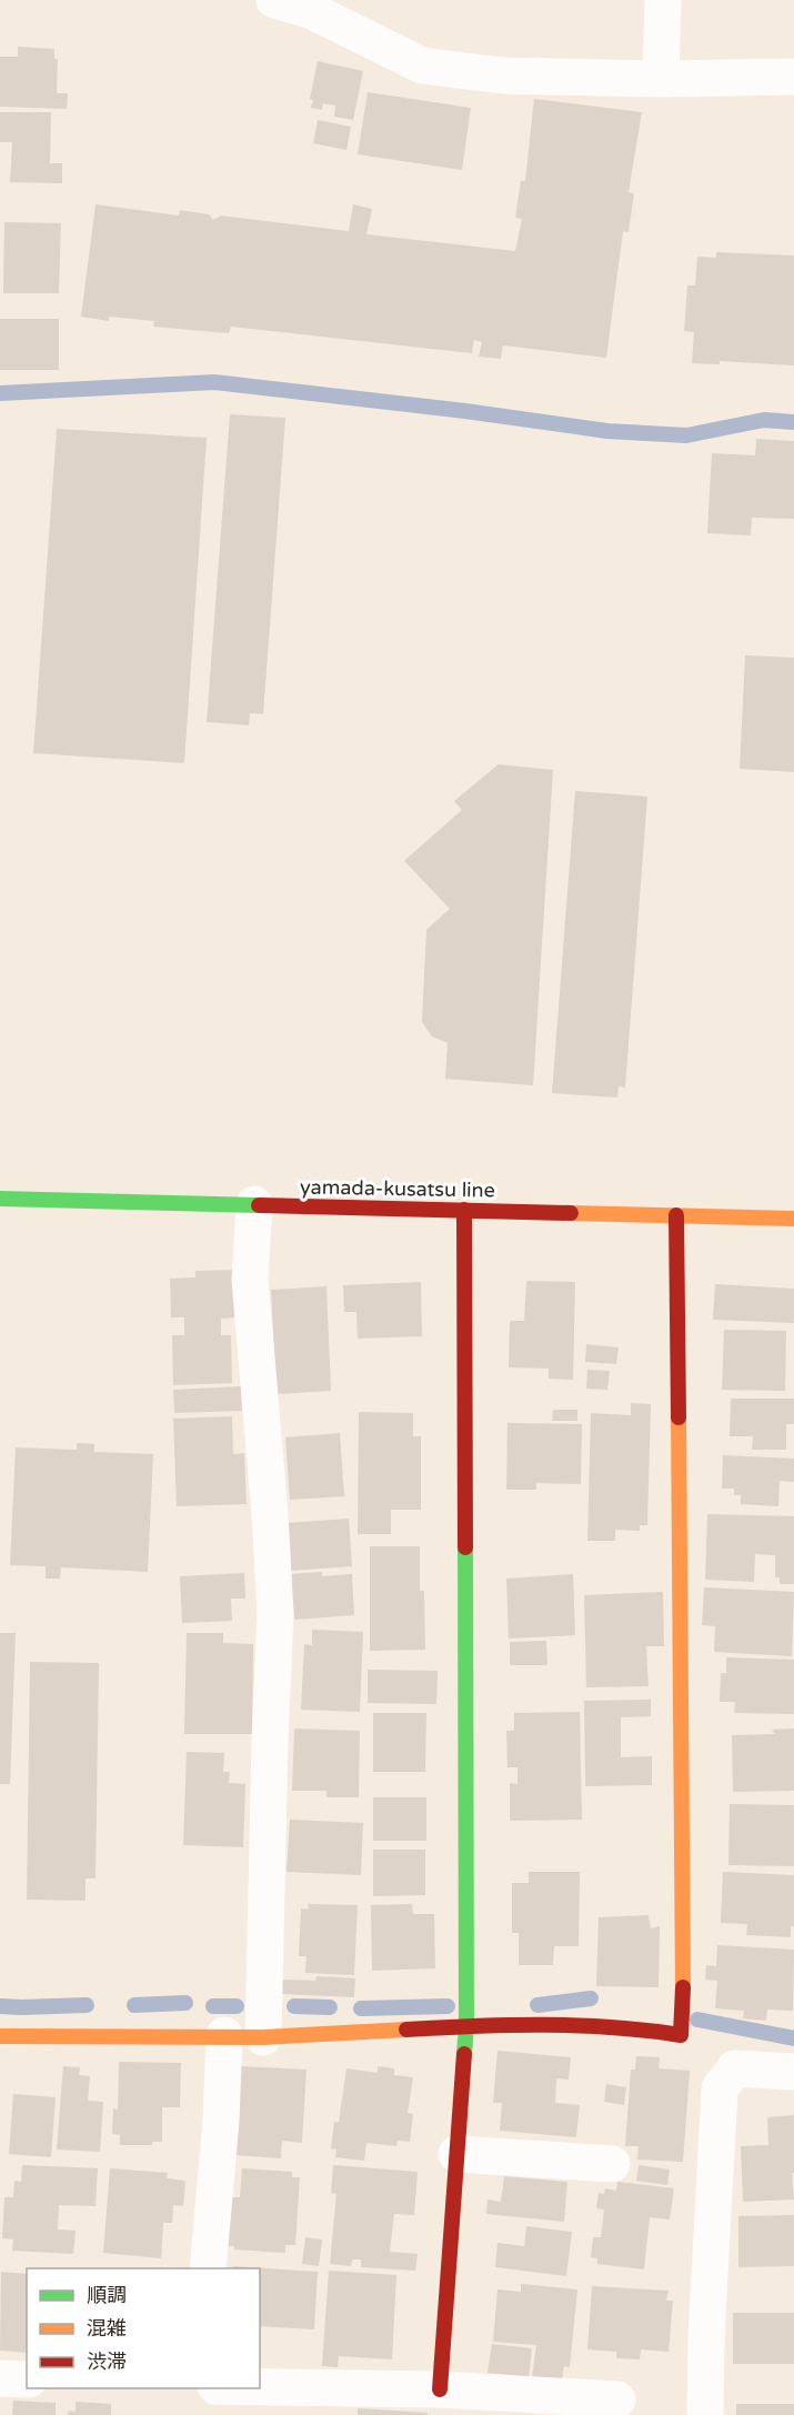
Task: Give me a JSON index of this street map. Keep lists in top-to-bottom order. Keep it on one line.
{"streets":{"street":["yamada-kusatsu line"]},"legend":["順調","混雑","渋滞"]}
